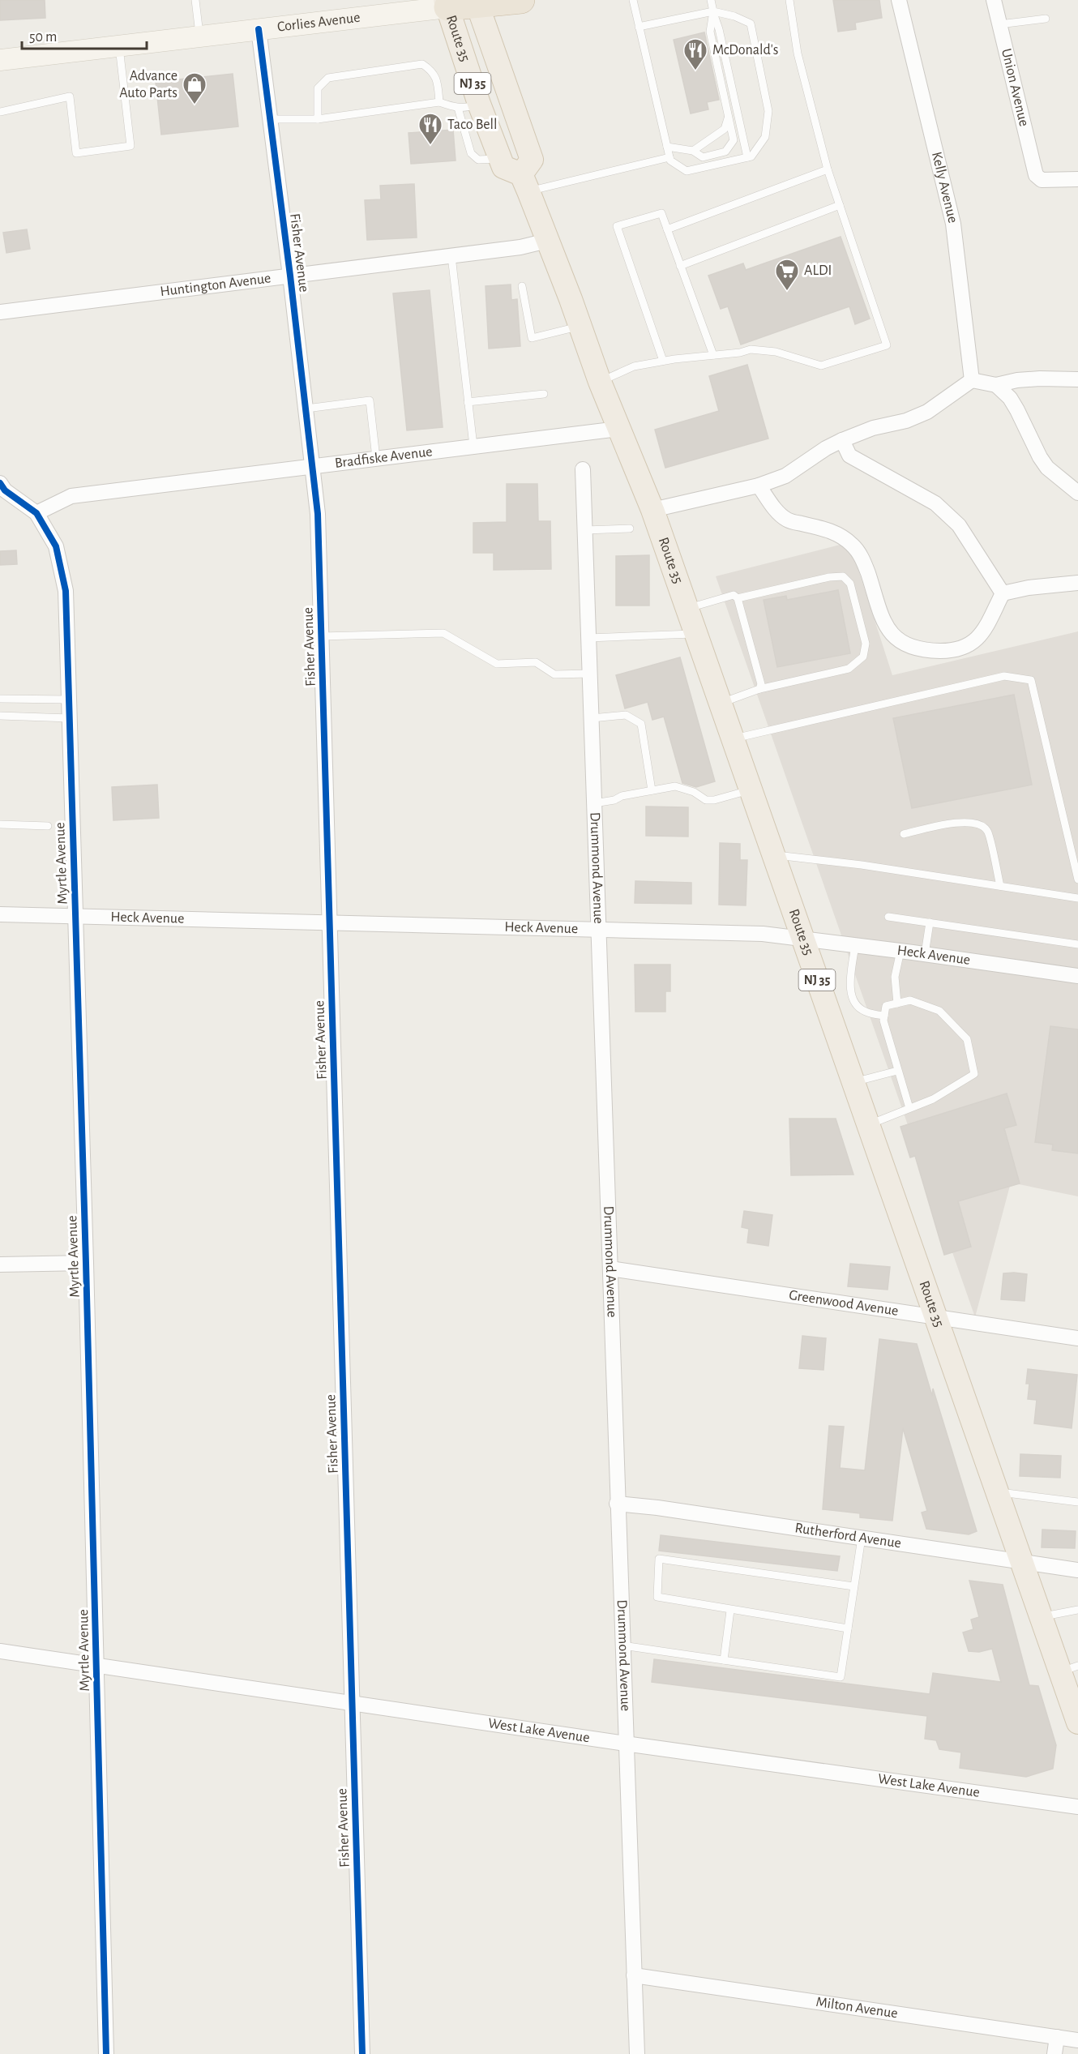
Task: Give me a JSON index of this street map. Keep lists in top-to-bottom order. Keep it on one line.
{"streets":{"highway":["Corlies Avenue"],"main road":["Route 35","NJ 35"],"street":["Union Avenue","Kelly Avenue","Fisher Avenue","Huntington Avenue","Bradfiske Avenue","Myrtle Avenue","Drummond Avenue","Heck Avenue","Greenwood Avenue","Rutherford Avenue","West Lake Avenue","Milton Avenue"]},"crossings":[["Corlies Avenue","Route 35"],["Corlies Avenue","Fisher Avenue"],["Route 35","Huntington Avenue"],["Route 35","Bradfiske Avenue"],["Route 35","Heck Avenue"],["Route 35","Greenwood Avenue"],["Route 35","Rutherford Avenue"],["Fisher Avenue","Huntington Avenue"],["Fisher Avenue","Bradfiske Avenue"],["Fisher Avenue","Heck Avenue"],["Fisher Avenue","West Lake Avenue"],["Bradfiske Avenue","Myrtle Avenue"],["Myrtle Avenue","Heck Avenue"],["Myrtle Avenue","West Lake Avenue"],["Drummond Avenue","Heck Avenue"],["Drummond Avenue","Greenwood Avenue"],["Drummond Avenue","Rutherford Avenue"],["Drummond Avenue","West Lake Avenue"],["Drummond Avenue","Milton Avenue"]],"places":{"restaurant":["McDonald's","Taco Bell"],"shop":["Advance Auto Parts"],"supermarket":["ALDI"]},"scale_bar":"50 m"}
